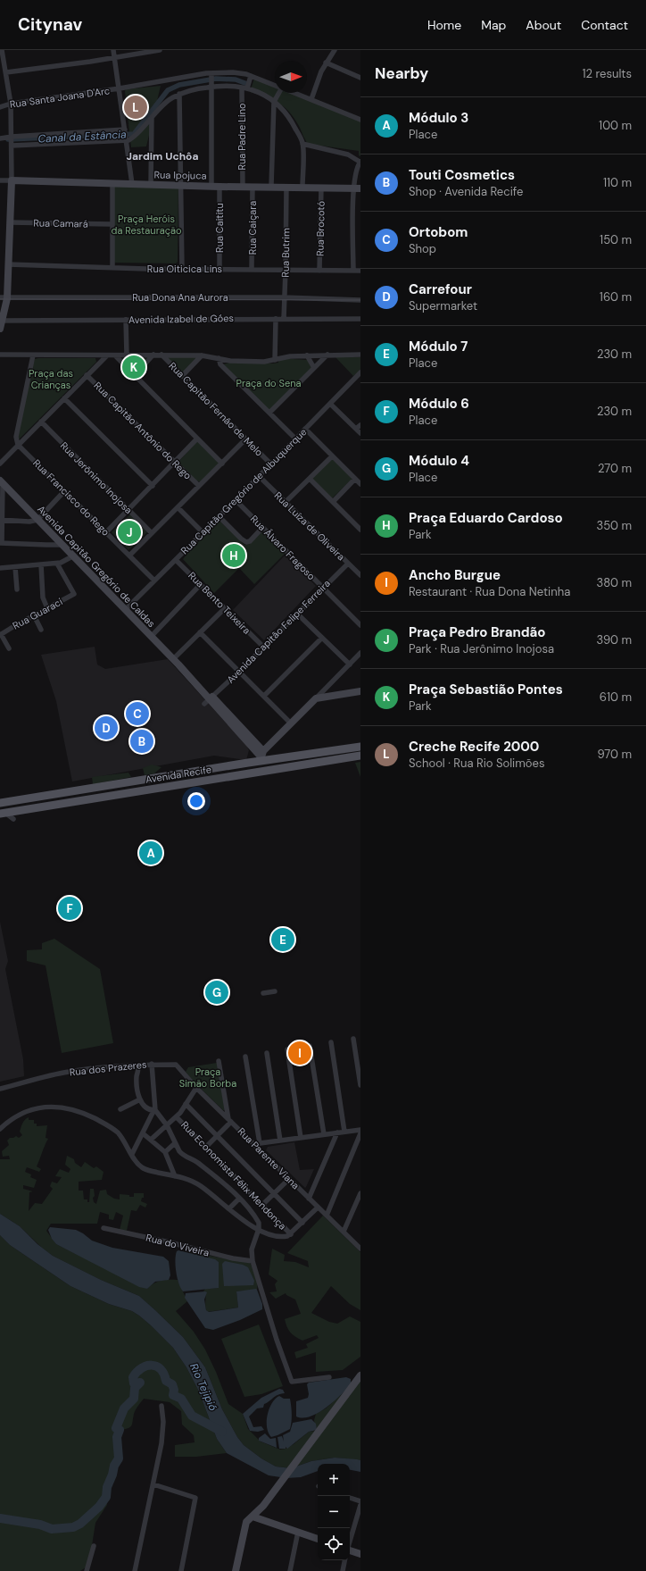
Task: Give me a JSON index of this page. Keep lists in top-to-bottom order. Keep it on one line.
{"streets":{"main road":["Rua Ipojuca","Avenida Capitão Gregório de Caldas","Avenida Recife"],"street":["Rua Santa Joana D'Arc","Rua Padre Lino","Rua Camará","Rua Caititu","Rua Caiçara","Rua Brocotó","Rua Butrim","Rua Oiticica Lins","Rua Dona Ana Aurora","Avenida Izabel de Góes","Rua Capitão Fernão de Melo","Rua Capitão Antônio do Rego","Rua Jerônimo Inojosa","Rua Capitão Gregório de Albuquerque","Rua Francisco do Rego","Rua Luíza de Oliveira","Rua Álvaro Fragoso","Rua Bento Teixeira","Rua Guaraci","Avenida Capitão Felipe Ferreira","Rua dos Prazeres","Rua Parente Viana","Rua Economista Félix Mendonça","Rua do Viveira"]},"crossings":[["Rua Santa Joana D'Arc","Rua Padre Lino"],["Rua Padre Lino","Rua Ipojuca"],["Rua Ipojuca","Rua Caititu"],["Rua Ipojuca","Rua Caiçara"],["Rua Ipojuca","Rua Brocotó"],["Rua Ipojuca","Rua Butrim"],["Rua Caititu","Rua Oiticica Lins"],["Rua Caiçara","Rua Oiticica Lins"],["Rua Brocotó","Rua Oiticica Lins"],["Rua Butrim","Rua Oiticica Lins"],["Rua Butrim","Rua Dona Ana Aurora"],["Rua Butrim","Avenida Izabel de Góes"],["Rua Capitão Fernão de Melo","Rua Capitão Gregório de Albuquerque"],["Rua Capitão Gregório de Albuquerque","Rua Francisco do Rego"],["Rua Capitão Gregório de Albuquerque","Rua Luíza de Oliveira"],["Rua Capitão Gregório de Albuquerque","Rua Álvaro Fragoso"],["Rua Capitão Gregório de Albuquerque","Avenida Capitão Gregório de Caldas"],["Rua Capitão Gregório de Albuquerque","Rua Bento Teixeira"],["Rua Luíza de Oliveira","Avenida Capitão Felipe Ferreira"],["Rua Álvaro Fragoso","Avenida Capitão Felipe Ferreira"],["Avenida Capitão Gregório de Caldas","Avenida Capitão Felipe Ferreira"],["Avenida Capitão Gregório de Caldas","Avenida Recife"],["Rua Bento Teixeira","Avenida Capitão Felipe Ferreira"],["Rua dos Prazeres","Rua Parente Viana"]],"districts":["Jardim Uchôa"],"water":["Canal da Estância","Rio Tejipió"],"parks":["Praça Heróis da Restauração","Praça das Crianças","Praça do Sena","Praça Simão Borba"],"north":"right","page":{"header":"Citynav","nav":["Home","Map","About","Contact"],"heading":["Nearby","12 results"],"pins":["L","K","J","H","C","D","B","A","F","E","G","I"],"list":[{"mark":"A","name":"Módulo 3","note":"Place","value":"100 m"},{"mark":"B","name":"Touti Cosmetics","note":"Shop · Avenida Recife","value":"110 m"},{"mark":"C","name":"Ortobom","note":"Shop","value":"150 m"},{"mark":"D","name":"Carrefour","note":"Supermarket","value":"160 m"},{"mark":"E","name":"Módulo 7","note":"Place","value":"230 m"},{"mark":"F","name":"Módulo 6","note":"Place","value":"230 m"},{"mark":"G","name":"Módulo 4","note":"Place","value":"270 m"},{"mark":"H","name":"Praça Eduardo Cardoso","note":"Park","value":"350 m"},{"mark":"I","name":"Ancho Burgue","note":"Restaurant · Rua Dona Netinha","value":"380 m"},{"mark":"J","name":"Praça Pedro Brandão","note":"Park · Rua Jerônimo Inojosa","value":"390 m"},{"mark":"K","name":"Praça Sebastião Pontes","note":"Park","value":"610 m"},{"mark":"L","name":"Creche Recife 2000","note":"School · Rua Rio Solimões","value":"970 m"}],"map_buttons":["+","−"]}}
